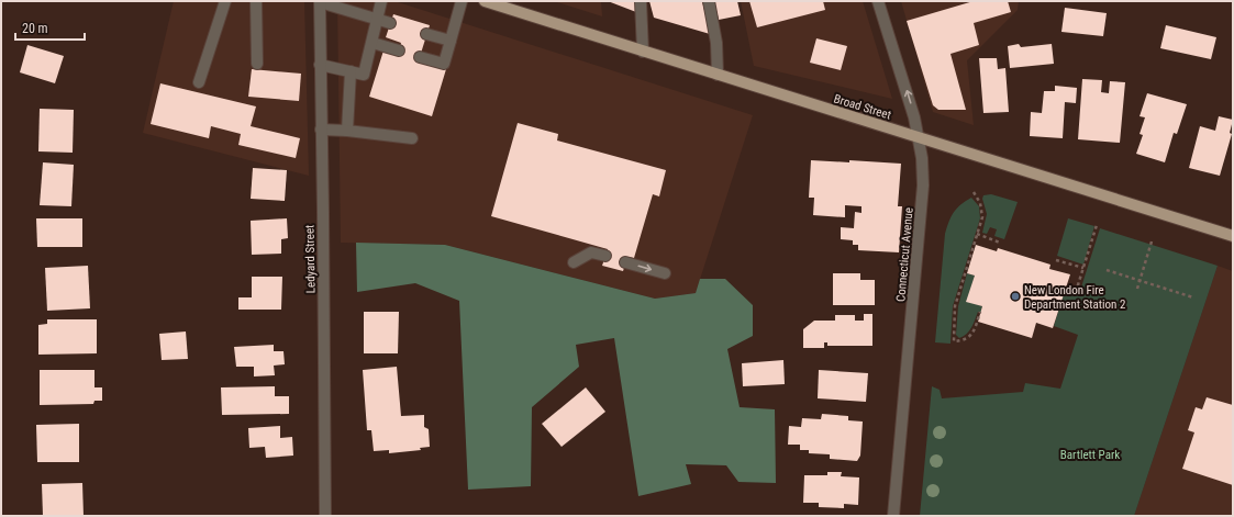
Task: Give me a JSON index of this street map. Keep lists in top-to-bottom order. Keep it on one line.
{"streets":{"main road":["Broad Street"],"street":["Connecticut Avenue","Ledyard Street"]},"crossings":[["Broad Street","Connecticut Avenue"]],"parks":["Bartlett Park"],"places":["New London Fire Department Station 2"],"scale_bar":"20 m"}
